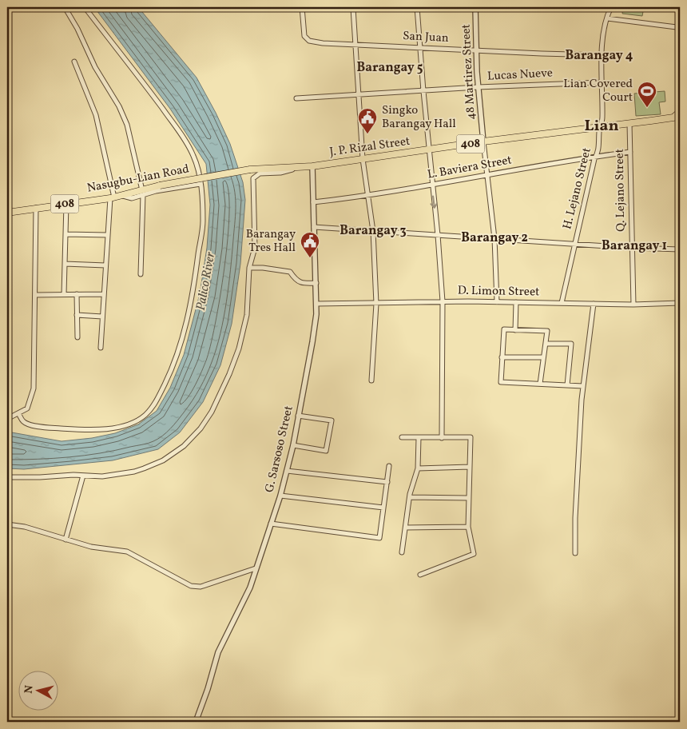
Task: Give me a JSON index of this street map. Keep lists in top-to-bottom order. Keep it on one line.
{"streets":{"main road":["408","J. P. Rizal Street","Nasugbu-Lian Road"],"street":["San Juan","48 Martirez Street","Lucas Nueve","L. Baviera Street","H. Lejano Street","Q. Lejano Street","D. Limon Street","G. Sarsoso Street"]},"crossings":[["San Juan","48 Martirez Street"],["San Juan","H. Lejano Street"],["48 Martirez Street","Lucas Nueve"],["48 Martirez Street","J. P. Rizal Street"],["48 Martirez Street","L. Baviera Street"],["48 Martirez Street","D. Limon Street"],["Lucas Nueve","H. Lejano Street"],["J. P. Rizal Street","Nasugbu-Lian Road"],["J. P. Rizal Street","H. Lejano Street"],["J. P. Rizal Street","Q. Lejano Street"],["J. P. Rizal Street","G. Sarsoso Street"],["L. Baviera Street","H. Lejano Street"],["L. Baviera Street","Q. Lejano Street"],["L. Baviera Street","G. Sarsoso Street"],["H. Lejano Street","D. Limon Street"],["Q. Lejano Street","D. Limon Street"],["D. Limon Street","G. Sarsoso Street"]],"districts":["Barangay 4","Barangay 5","Lian","Barangay 3","Barangay 2","Barangay 1"],"water":["Palico River"],"places":{"sports":["Lian Covered Court"],"public building":["Singko Barangay Hall","Barangay Tres Hall"]},"north":"left"}
